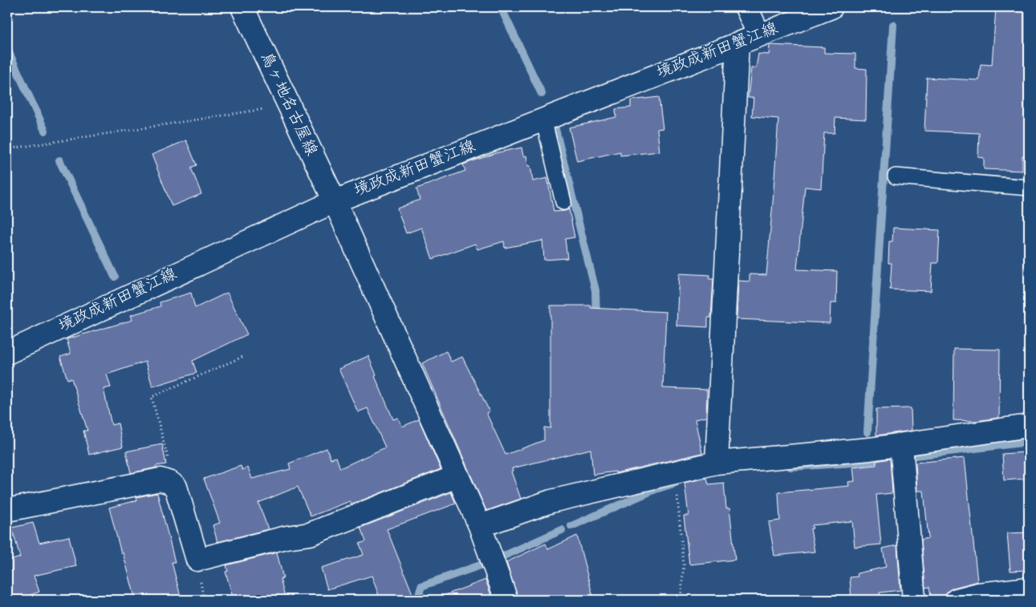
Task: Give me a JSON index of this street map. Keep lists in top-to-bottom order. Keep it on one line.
{"streets":{"street":["境政成新田蟹江線","鳥ヶ地名古屋線"]},"crossings":[["境政成新田蟹江線","鳥ヶ地名古屋線"]]}
